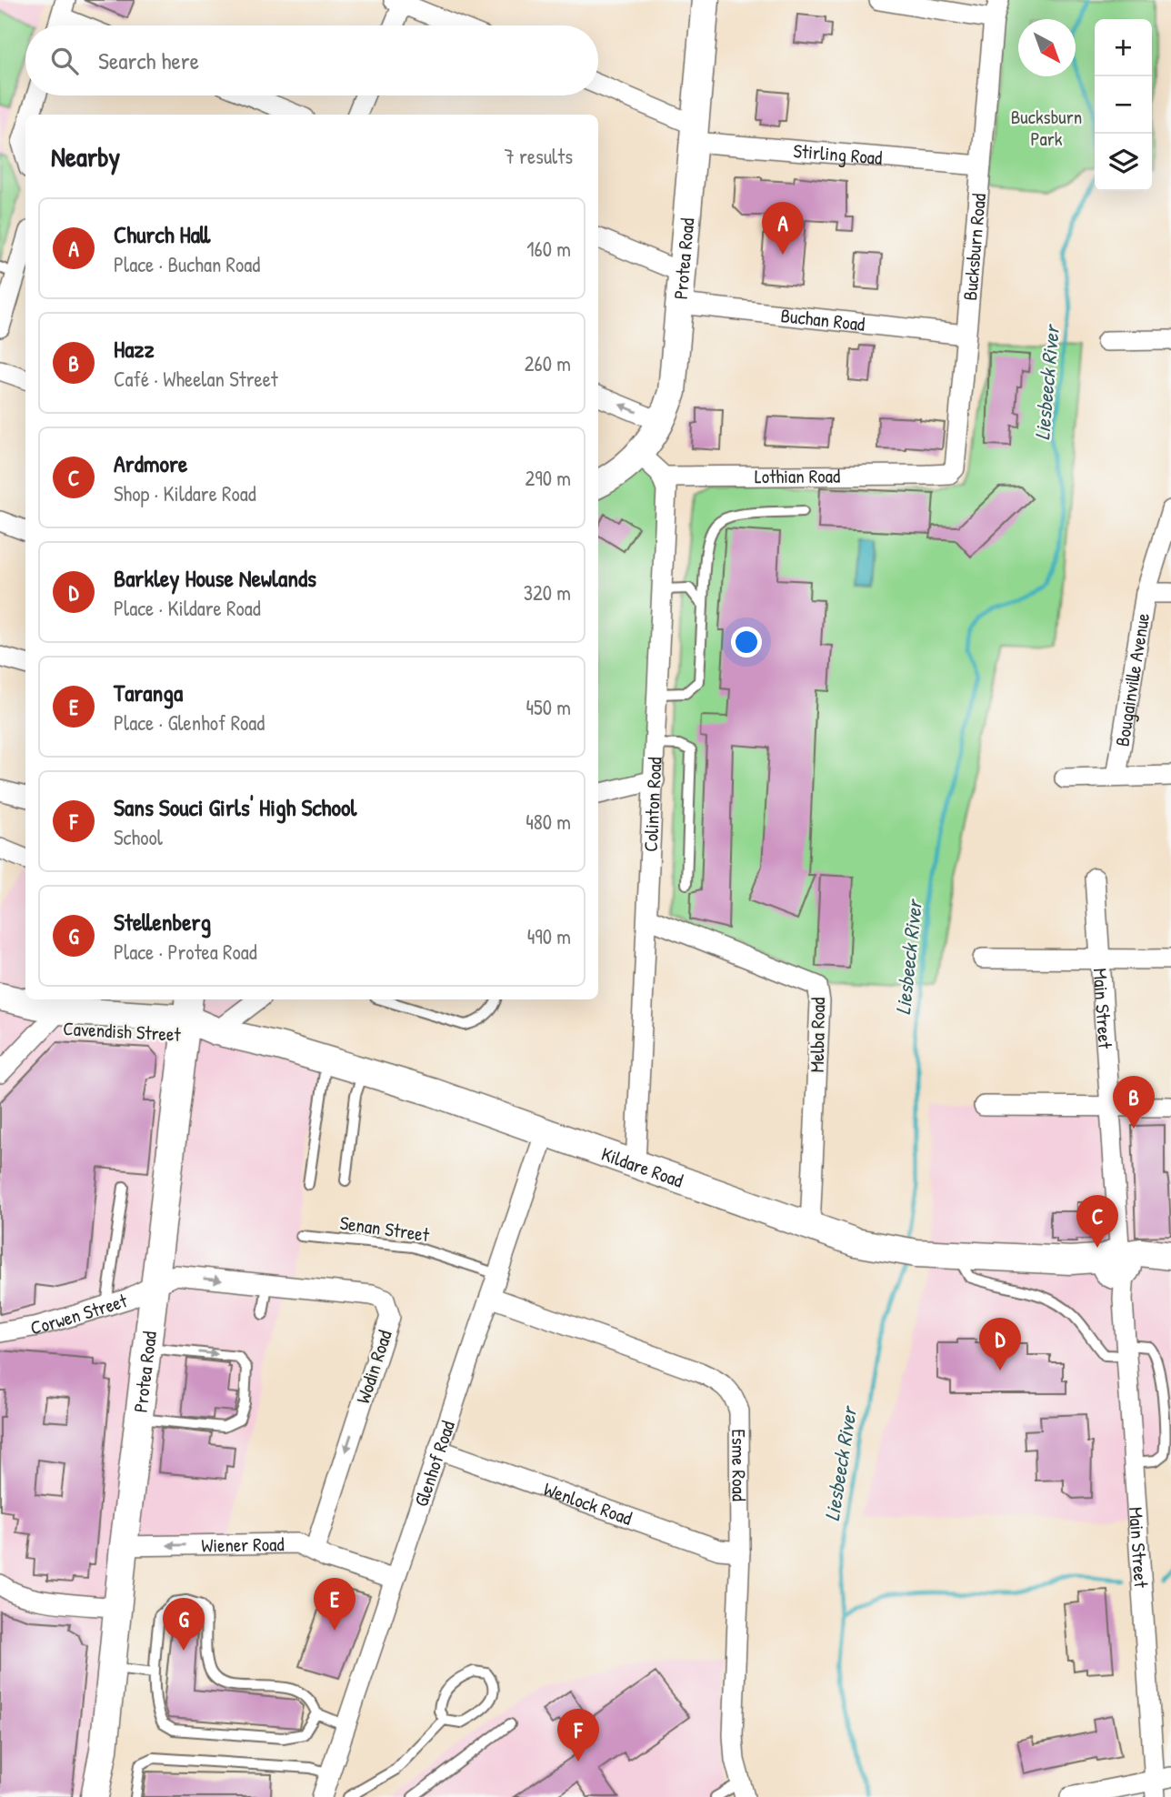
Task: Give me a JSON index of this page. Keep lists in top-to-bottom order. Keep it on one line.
{"streets":{"main road":["Protea Road","Cavendish Street","Kildare Road"],"street":["Stirling Road","Bucksburn Road","Buchan Road","Lothian Road","Bougainville Avenue","Colinton Road","Main Street","Melba Road","Corwen Street","Wodin Road","Glenhof Road","Esme Road","Wenlock Road","Wiener Road"],"lane":["Senan Street"]},"crossings":[["Stirling Road","Bucksburn Road"],["Stirling Road","Protea Road"],["Bucksburn Road","Buchan Road"],["Bucksburn Road","Lothian Road"],["Protea Road","Buchan Road"],["Protea Road","Cavendish Street"],["Protea Road","Corwen Street"],["Protea Road","Wodin Road"],["Protea Road","Wiener Road"],["Lothian Road","Colinton Road"],["Colinton Road","Melba Road"],["Colinton Road","Kildare Road"],["Main Street","Kildare Road"],["Cavendish Street","Kildare Road"],["Melba Road","Kildare Road"],["Kildare Road","Glenhof Road"],["Senan Street","Glenhof Road"],["Corwen Street","Wodin Road"],["Wodin Road","Wiener Road"],["Glenhof Road","Esme Road"],["Glenhof Road","Wenlock Road"],["Glenhof Road","Wiener Road"],["Esme Road","Wenlock Road"]],"one_way":["Wiener Road"],"water":["Liesbeeck River"],"parks":["Bucksburn Park"],"north":"bottom right","page":{"map_buttons":["+","−"],"search":"Search here","heading":["Nearby","7 results"],"list":[{"mark":"A","name":"Church Hall","note":"Place · Buchan Road","value":"160 m"},{"mark":"B","name":"Hazz","note":"Café · Wheelan Street","value":"260 m"},{"mark":"C","name":"Ardmore","note":"Shop · Kildare Road","value":"290 m"},{"mark":"D","name":"Barkley House Newlands","note":"Place · Kildare Road","value":"320 m"},{"mark":"E","name":"Taranga","note":"Place · Glenhof Road","value":"450 m"},{"mark":"F","name":"Sans Souci Girls' High School","note":"School","value":"480 m"},{"mark":"G","name":"Stellenberg","note":"Place · Protea Road","value":"490 m"}],"pins":["A","B","C","D","E","G","F"]}}
